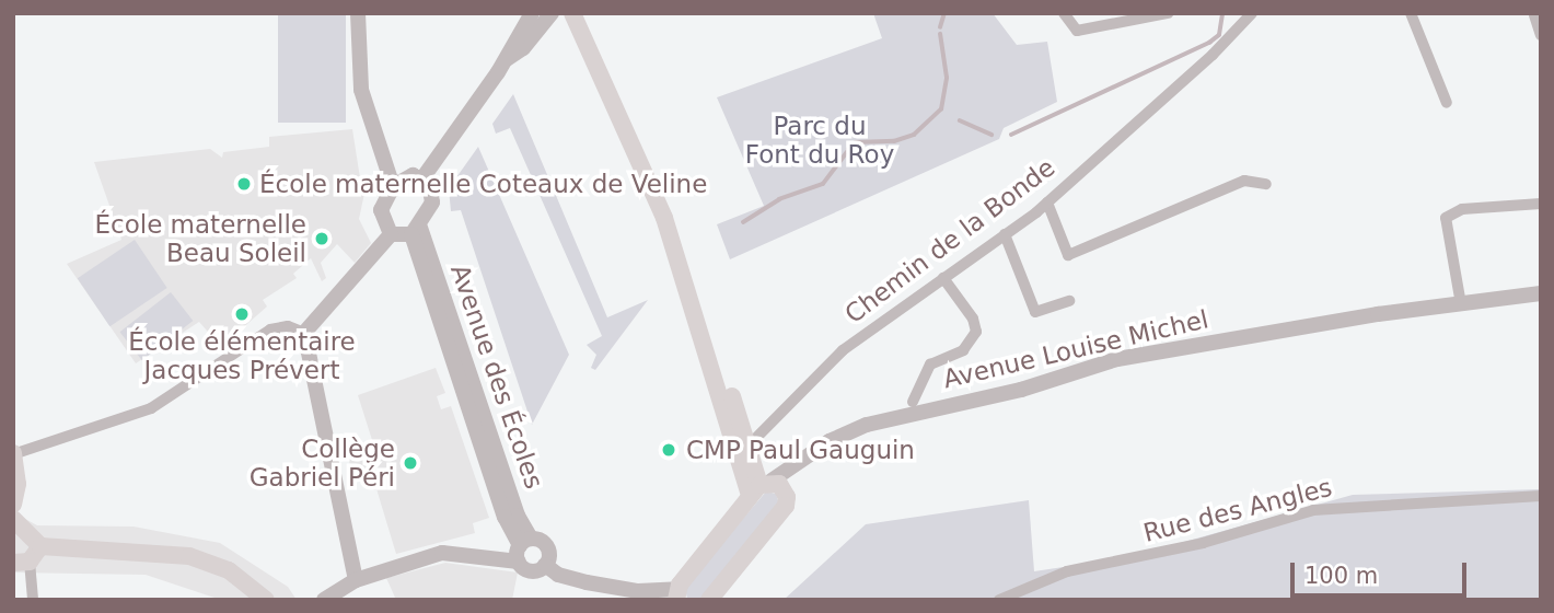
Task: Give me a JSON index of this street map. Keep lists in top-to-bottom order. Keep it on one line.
{"streets":{"street":["Chemin de la Bonde","Avenue Louise Michel","Avenue des Écoles","Rue des Angles"]},"parks":["Parc du Font du Roy"],"places":["École maternelle Coteaux de Veline","École maternelle Beau Soleil","École élémentaire Jacques Prévert","CMP Paul Gauguin","Collège Gabriel Péri"],"scale_bar":"100 m"}
